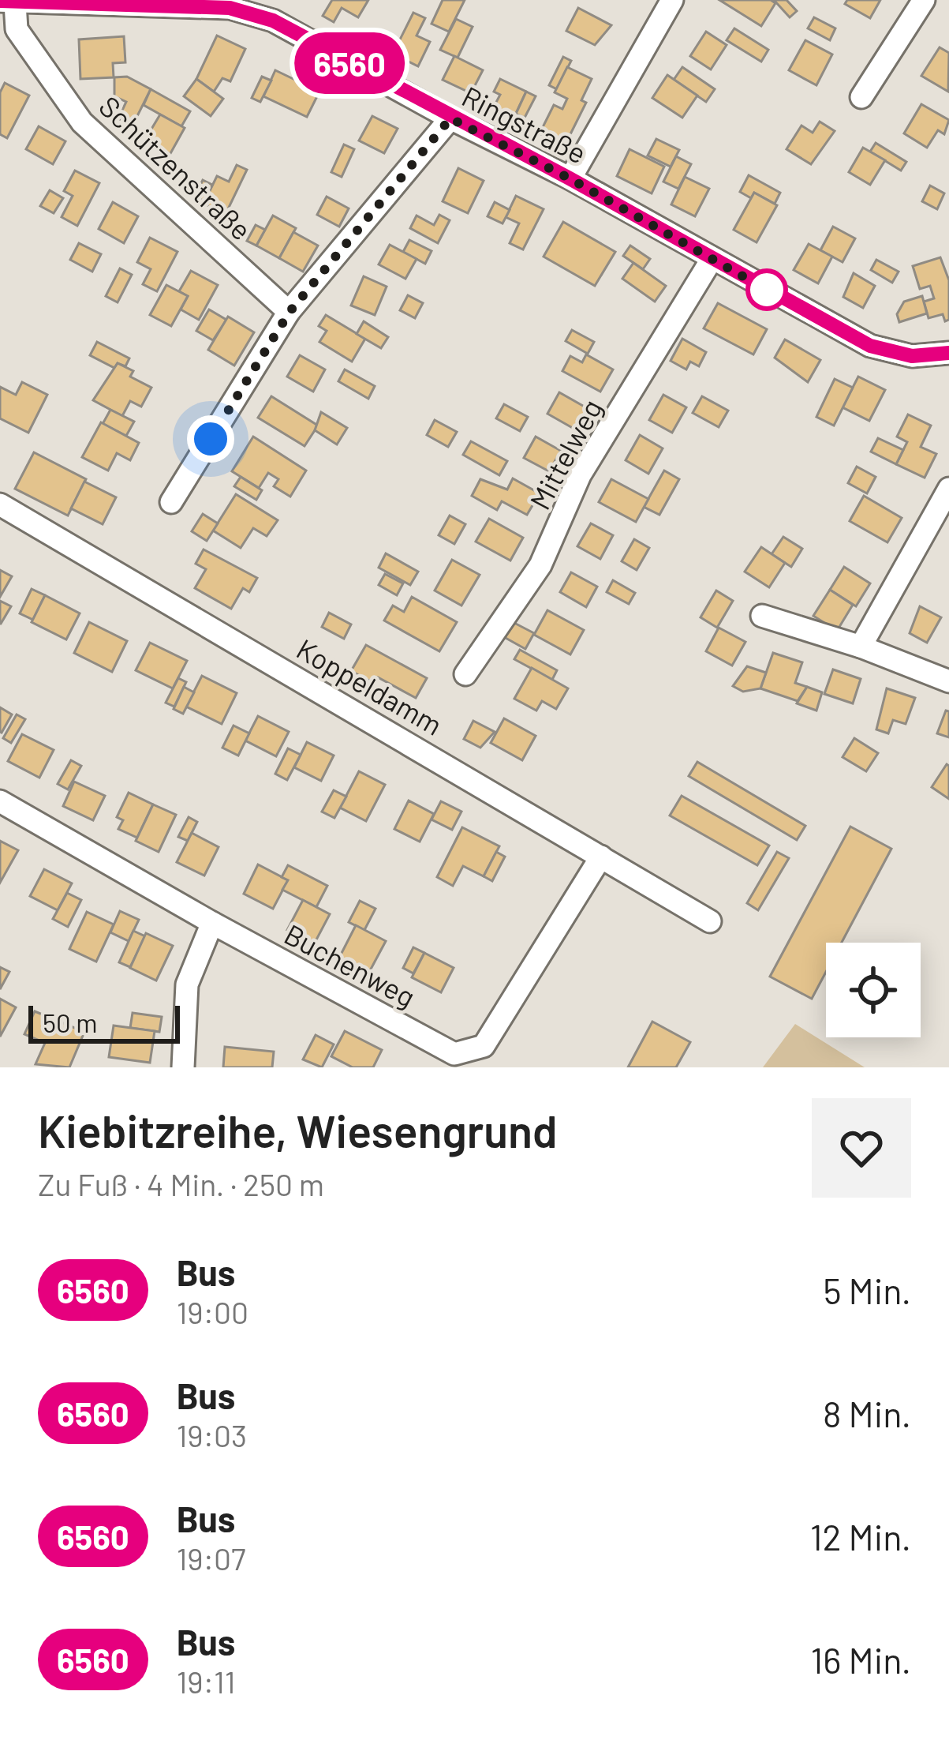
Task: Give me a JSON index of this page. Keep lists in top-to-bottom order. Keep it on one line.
{"streets":{"street":["Ringstraße","Schützenstraße","Mittelweg","Koppeldamm","Buchenweg"]},"crossings":[["Ringstraße","Schützenstraße"],["Ringstraße","Mittelweg"],["Koppeldamm","Buchenweg"]],"lines":["bus line 6560"],"scale_bar":"50 m","page":{"on_map":"6560","scale":"50 m","heading":["Kiebitzreihe, Wiesengrund","Zu Fuß · 4 Min. · 250 m"],"list":[{"mark":"6560","name":"Bus","note":"19:00","value":"5 Min."},{"mark":"6560","name":"Bus","note":"19:03","value":"8 Min."},{"mark":"6560","name":"Bus","note":"19:07","value":"12 Min."},{"mark":"6560","name":"Bus","note":"19:11","value":"16 Min."}]}}
